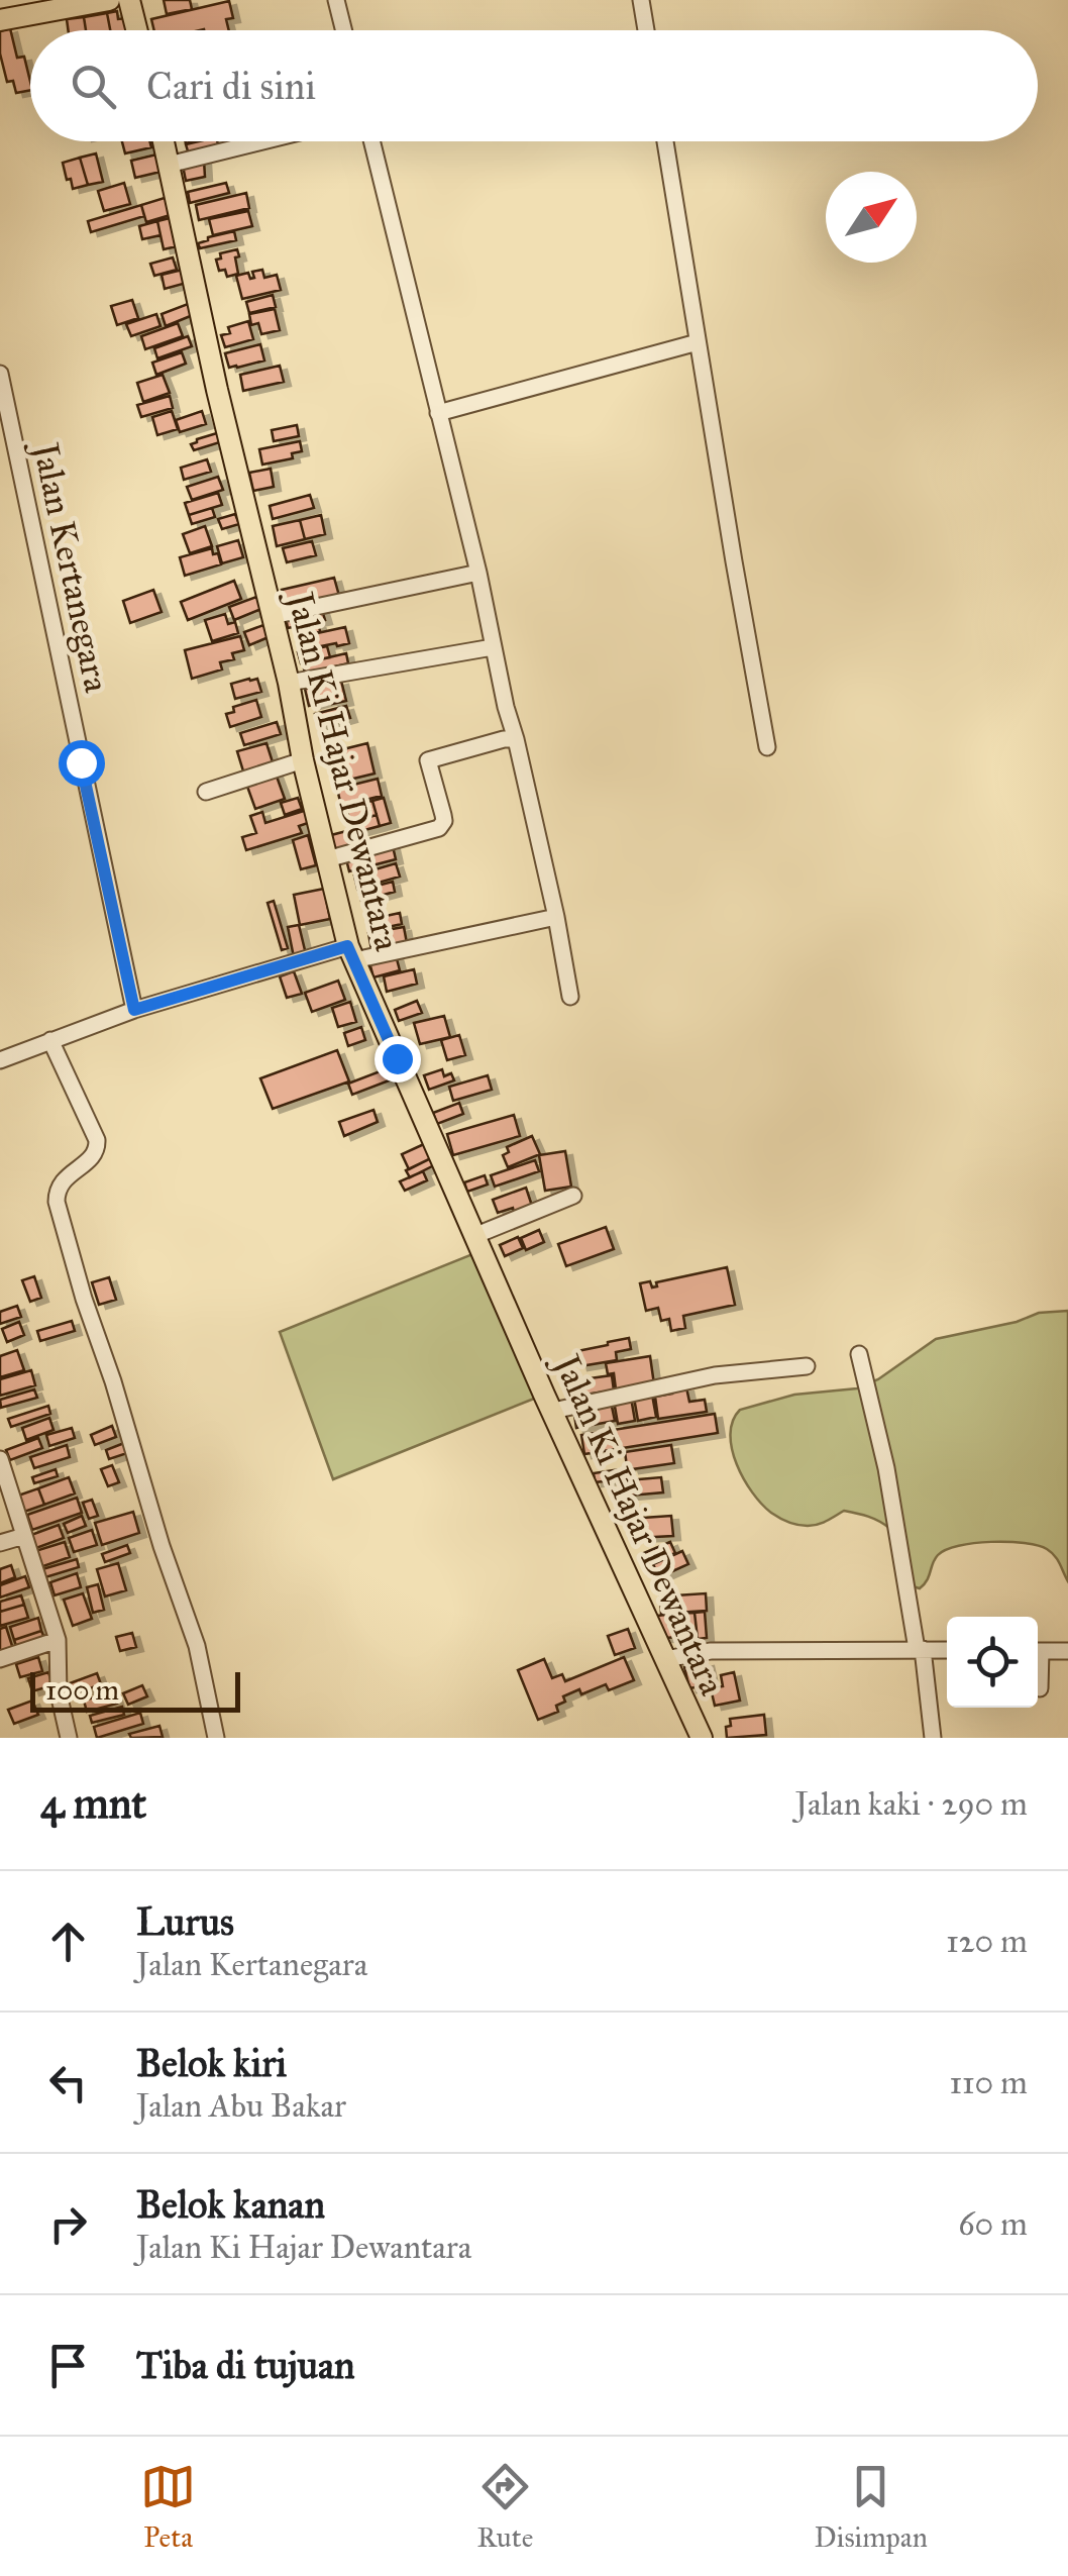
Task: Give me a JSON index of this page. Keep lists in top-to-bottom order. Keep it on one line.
{"streets":{"main road":["Jalan Ki Hajar Dewantara"],"street":["Jalan Kertanegara"]},"scale_bar":"100 m","north":"top right","page":{"search":"Cari di sini","scale":"100 m","heading":["4 mnt","Jalan kaki · 290 m"],"list":[["Lurus","Jalan Kertanegara","120 m"],["Belok kiri","Jalan Abu Bakar","110 m"],["Belok kanan","Jalan Ki Hajar Dewantara","60 m"],"Tiba di tujuan"],"nav":["Peta","Rute","Disimpan"]}}
